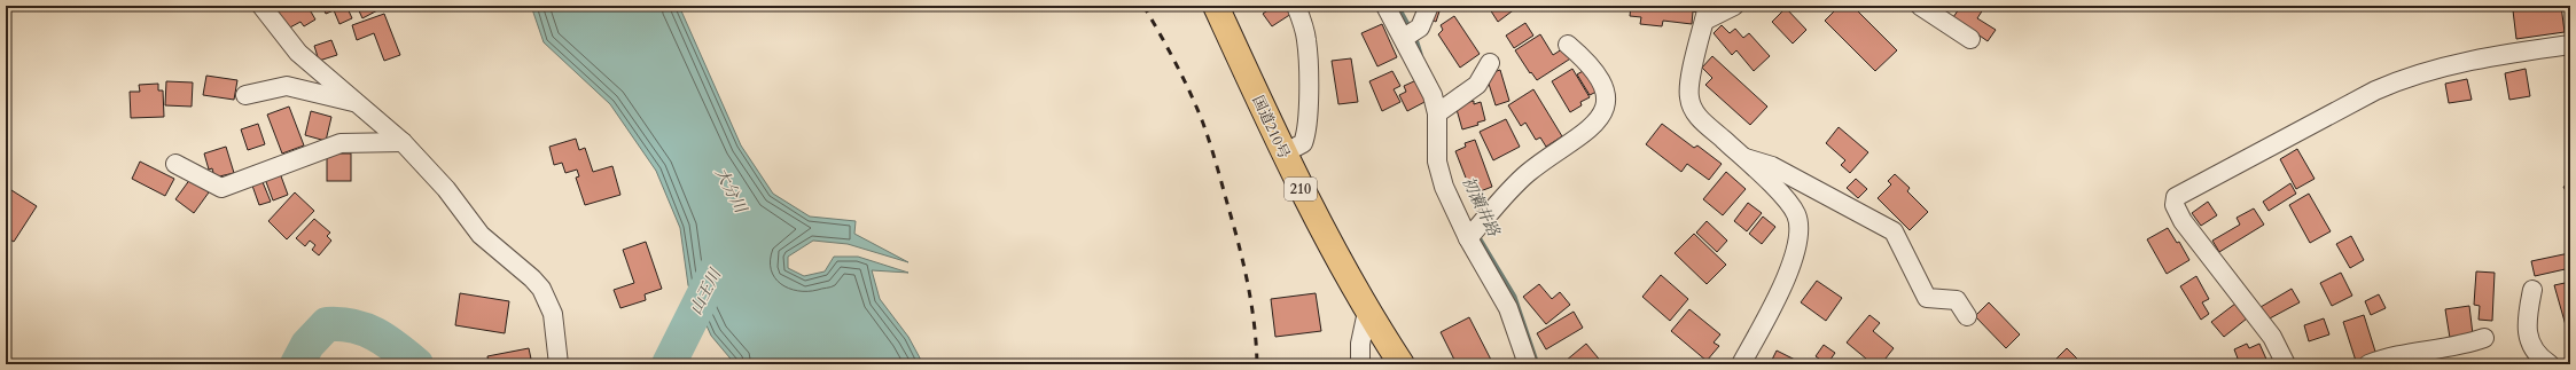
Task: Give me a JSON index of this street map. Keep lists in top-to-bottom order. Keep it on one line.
{"streets":{"highway":["国道210号","210"]},"water":["大分川","初瀬井路","山王川"]}
